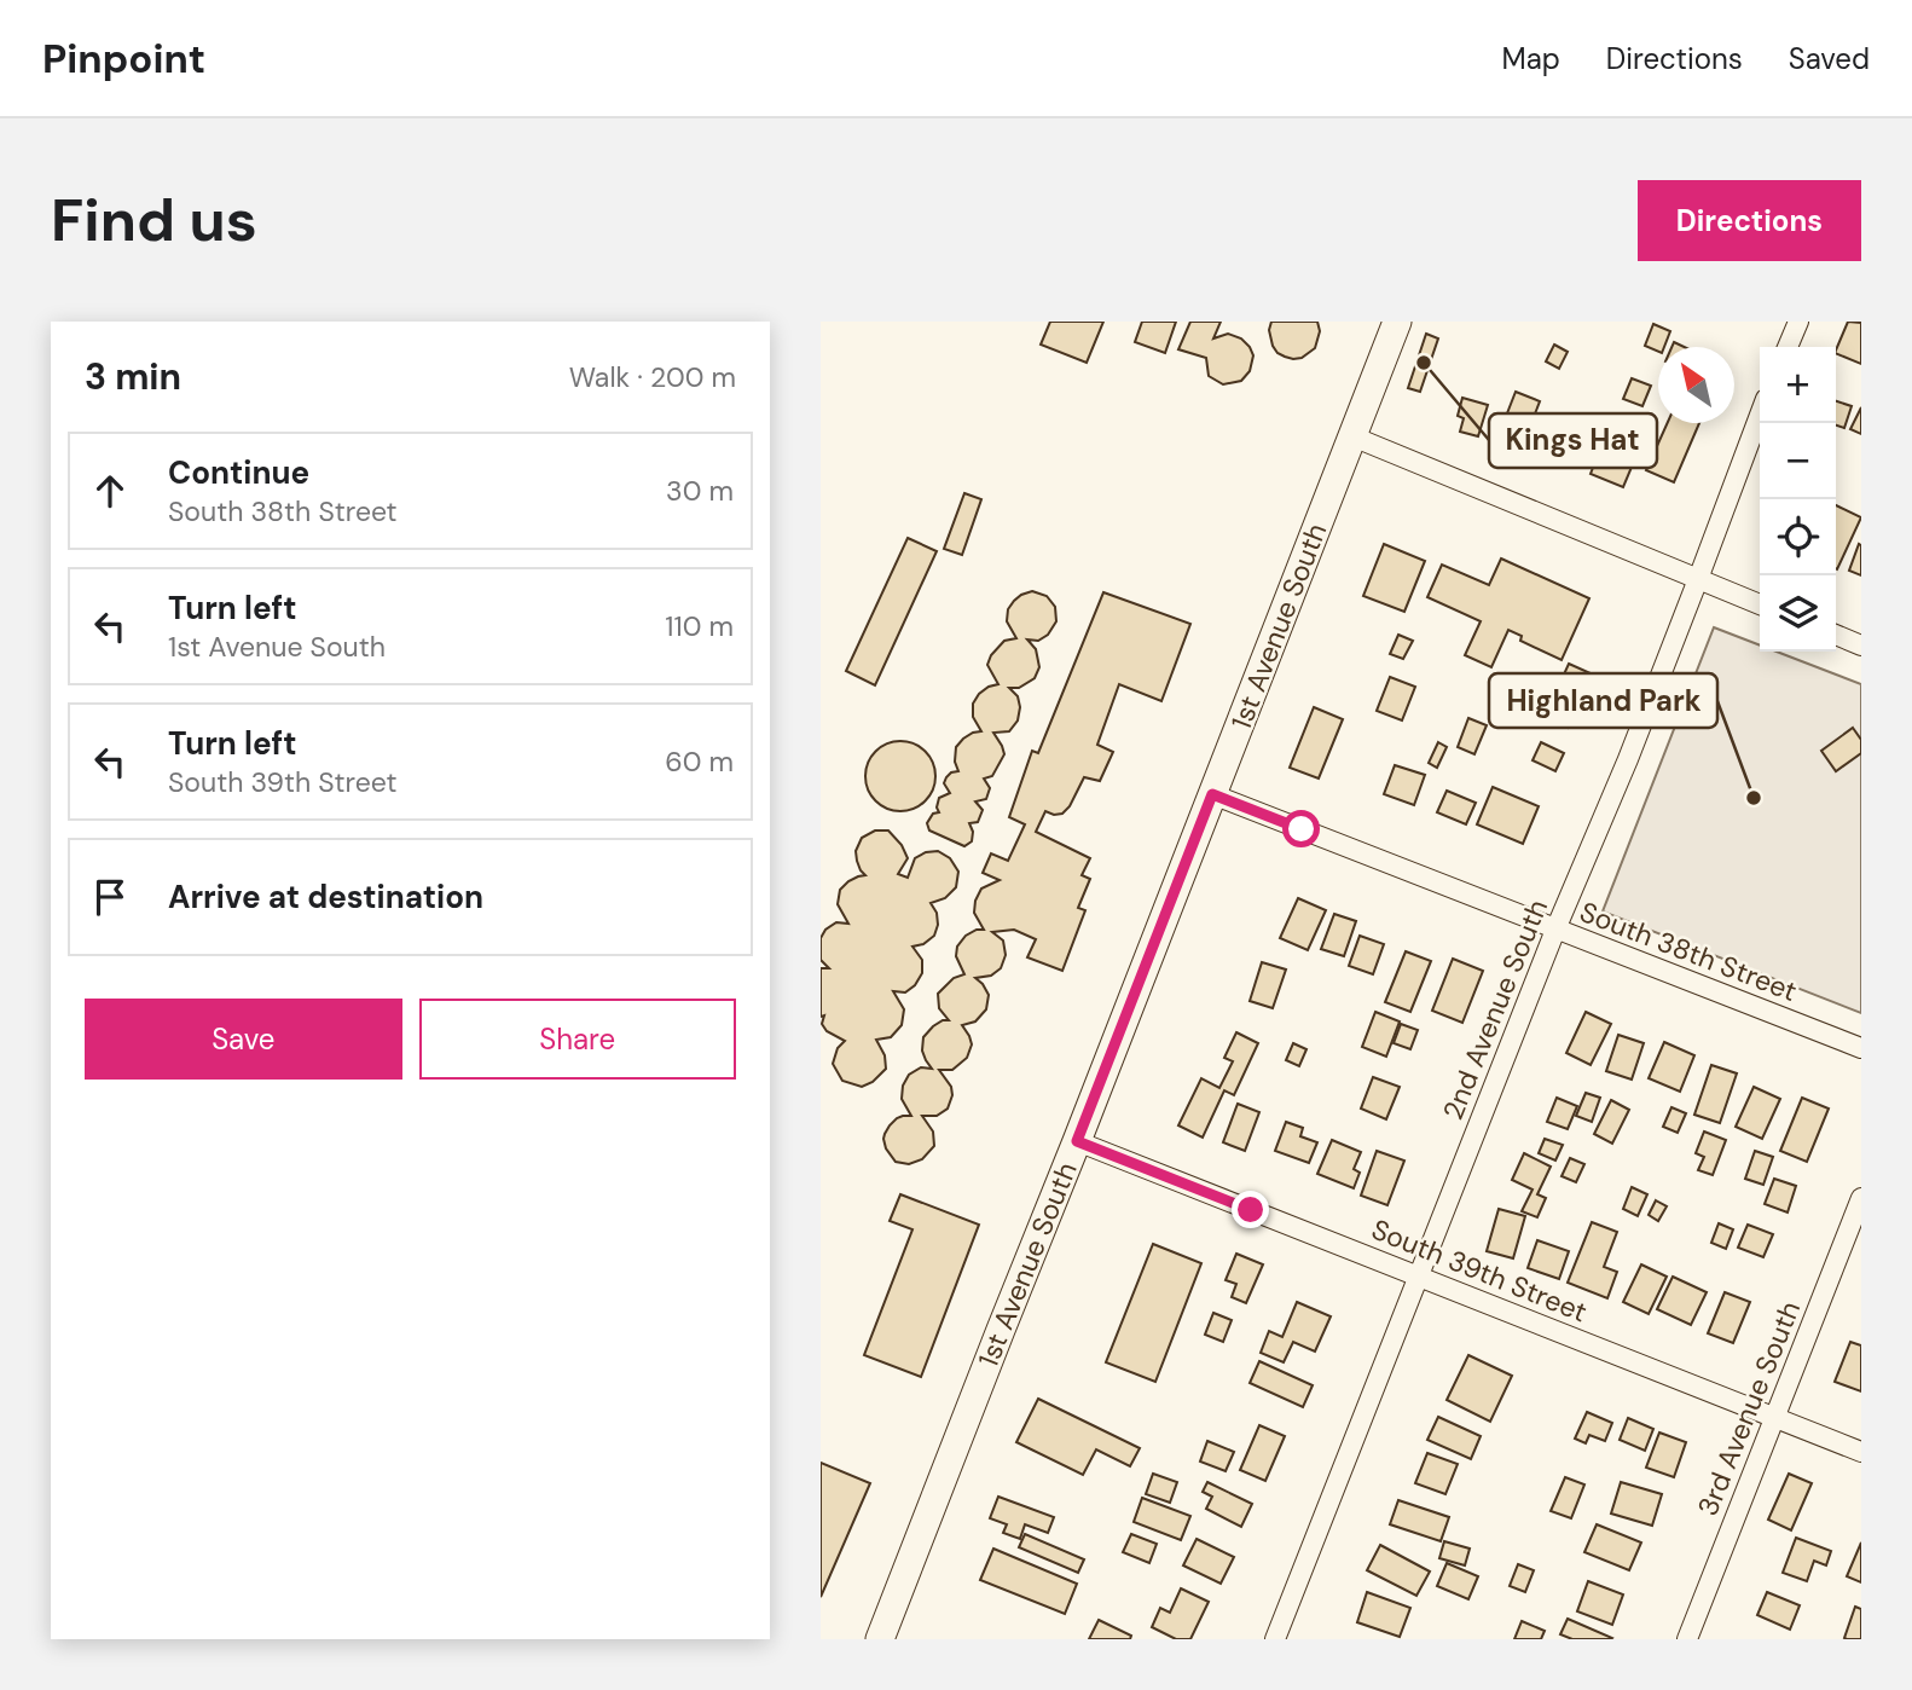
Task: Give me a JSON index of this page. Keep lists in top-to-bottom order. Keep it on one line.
{"streets":{"street":["1st Avenue South","South 38th Street","2nd Avenue South","South 39th Street","3rd Avenue South"]},"crossings":[["1st Avenue South","South 38th Street"],["1st Avenue South","South 39th Street"],["South 38th Street","2nd Avenue South"],["2nd Avenue South","South 39th Street"],["South 39th Street","3rd Avenue South"]],"places":["Kings Hat","Highland Park"],"north":"top left","page":{"header":"Pinpoint","nav":["Map","Directions","Saved"],"buttons":["Directions",["Save","Share"]],"title":"Find us","heading":["3 min","Walk · 200 m"],"map_buttons":["+","−"],"list":[["Continue","South 38th Street","30 m"],["Turn left","1st Avenue South","110 m"],["Turn left","South 39th Street","60 m"],"Arrive at destination"]}}
